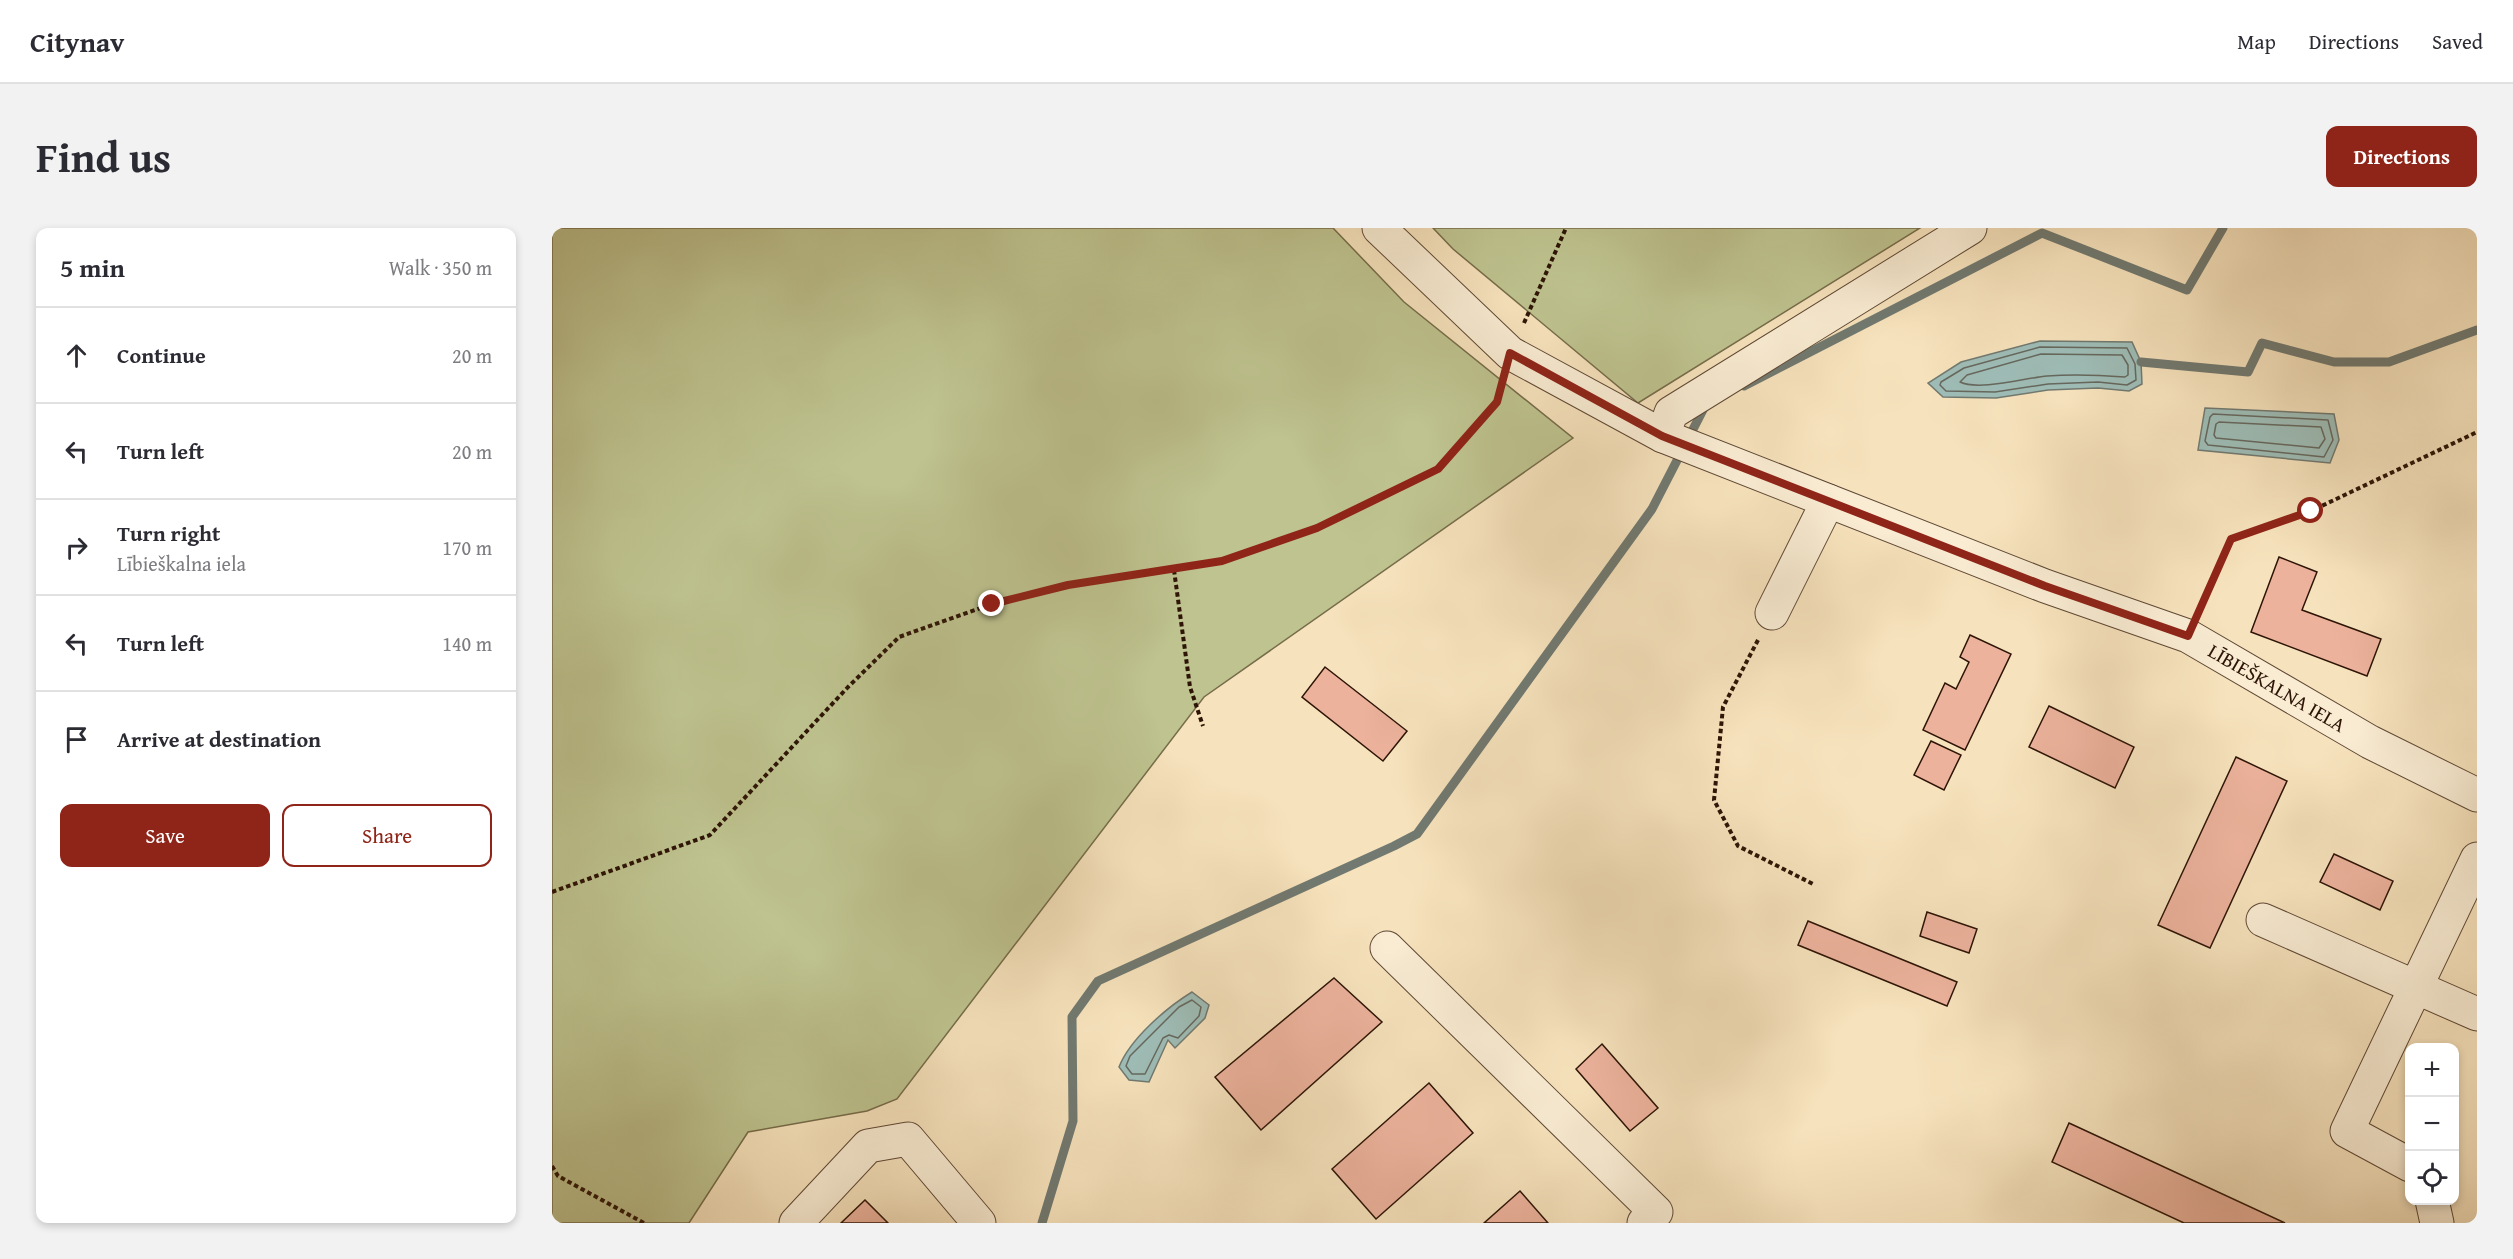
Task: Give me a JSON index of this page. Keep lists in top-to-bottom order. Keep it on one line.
{"streets":{"street":["LĪBIEŠKALNA IELA"]},"page":{"header":"Citynav","nav":["Map","Directions","Saved"],"title":"Find us","buttons":["Directions",["Save","Share"]],"heading":["5 min","Walk · 350 m"],"list":[["Continue","20 m"],["Turn left","20 m"],["Turn right","Lībieškalna iela","170 m"],["Turn left","140 m"],"Arrive at destination"],"map_buttons":["+","−"]}}
